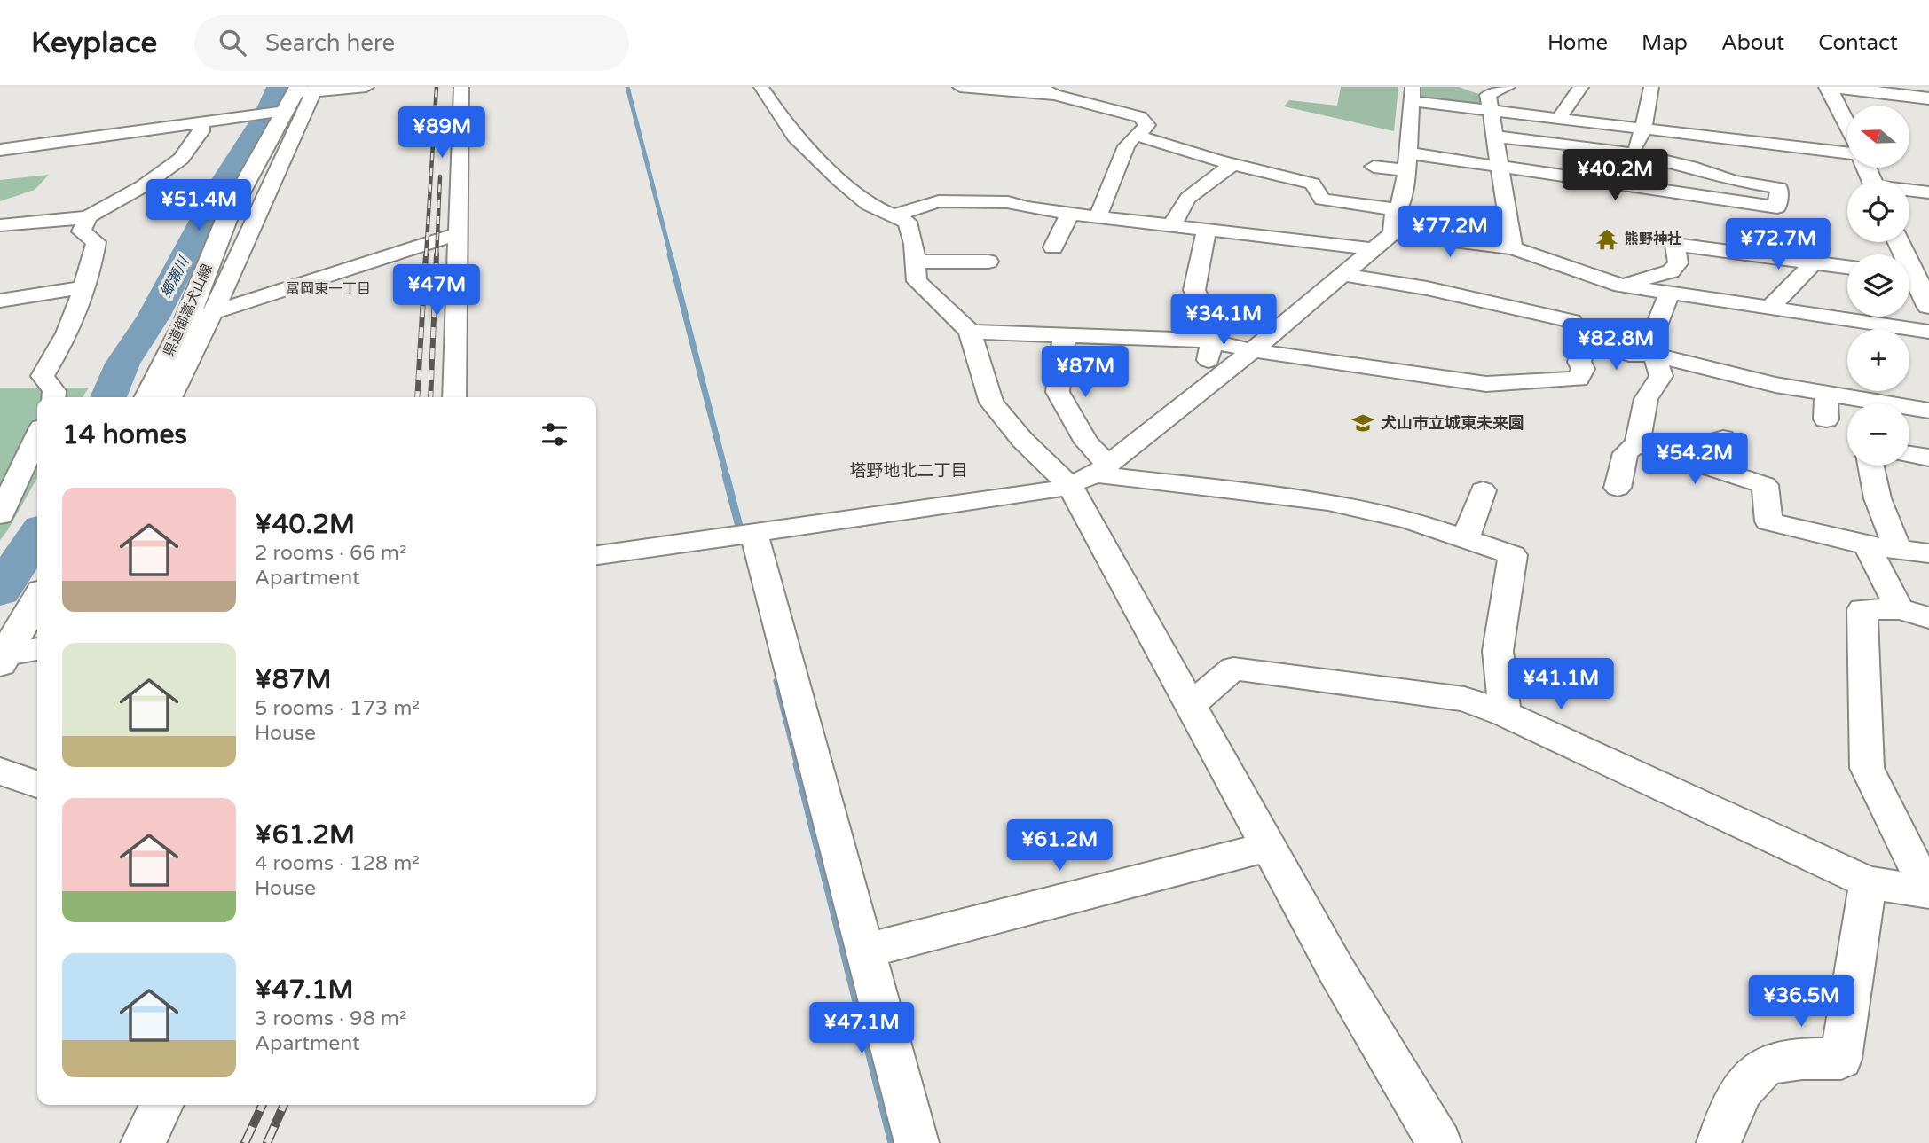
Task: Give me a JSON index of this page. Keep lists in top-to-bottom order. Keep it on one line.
{"streets":{"main road":["県道御嵩犬山線"]},"districts":["富岡東一丁目","塔野地北二丁目"],"water":["郷瀬川"],"places":{"temple":["熊野神社"],"school or university":["犬山市立城東未来園"]},"north":"left","page":{"header":"Keyplace","search":"Search here","nav":["Home","Map","About","Contact"],"map_buttons":["+","−"],"price":["¥89M","¥40.2M","¥51.4M","¥77.2M","¥72.7M","¥47M","¥34.1M","¥82.8M","¥87M","¥54.2M","¥41.1M","¥61.2M","¥36.5M","¥47.1M"],"heading":"14 homes","list":[{"name":"¥40.2M","note":"2 rooms · 66 m² · Apartment"},{"name":"¥87M","note":"5 rooms · 173 m² · House"},{"name":"¥61.2M","note":"4 rooms · 128 m² · House"},{"name":"¥47.1M","note":"3 rooms · 98 m² · Apartment"}]}}
